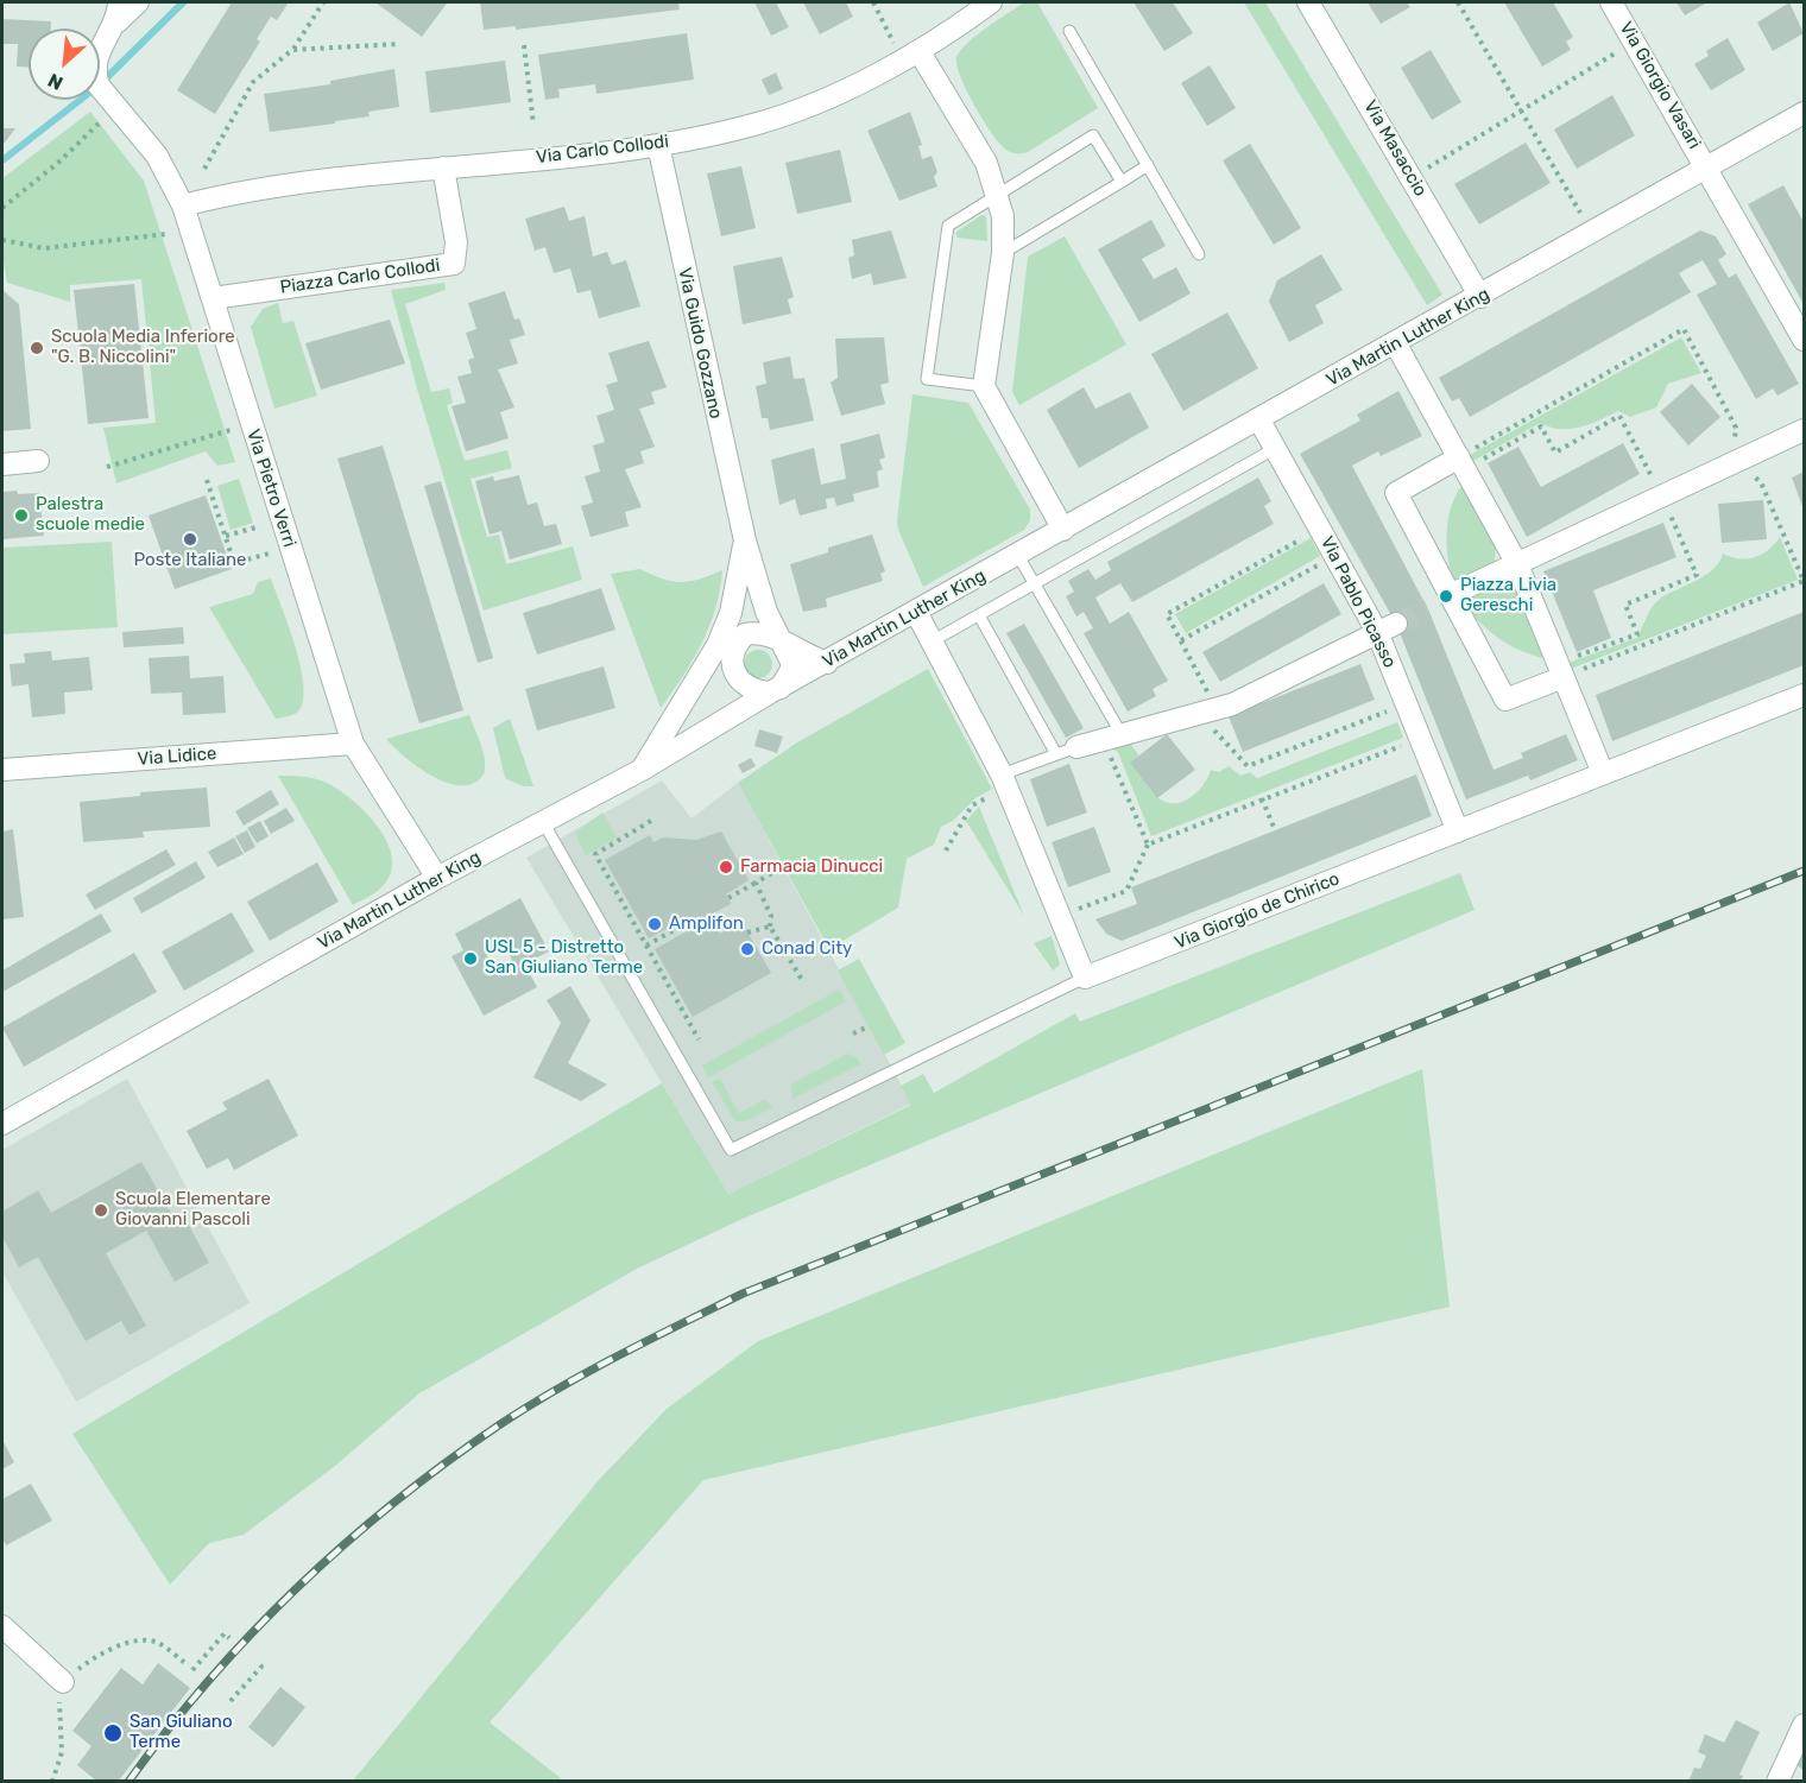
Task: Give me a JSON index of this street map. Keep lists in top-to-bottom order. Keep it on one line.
{"streets":{"street":["Via Giorgio Vasari","Via Masaccio","Via Carlo Collodi","Piazza Carlo Collodi","Via Martin Luther King","Via Guido Gozzano","Via Pietro Verri","Via Pablo Picasso","Via Lidice","Via Giorgio de Chirico"]},"crossings":[["Via Giorgio Vasari","Via Martin Luther King"],["Via Masaccio","Via Martin Luther King"],["Via Carlo Collodi","Piazza Carlo Collodi"],["Via Carlo Collodi","Via Guido Gozzano"],["Via Carlo Collodi","Via Pietro Verri"],["Piazza Carlo Collodi","Via Pietro Verri"],["Via Martin Luther King","Via Guido Gozzano"],["Via Martin Luther King","Via Pietro Verri"],["Via Martin Luther King","Via Pablo Picasso"],["Via Pietro Verri","Via Lidice"],["Via Pablo Picasso","Via Giorgio de Chirico"]],"places":["Scuola Media Inferiore \"G. B. Niccolini\"","Palestra scuole medie","Poste Italiane","Piazza Livia Gereschi","Farmacia Dinucci","Amplifon","Conad City","USL 5 - Distretto San Giuliano Terme","Scuola Elementare Giovanni Pascoli","San Giuliano Terme"],"north":"bottom left"}
